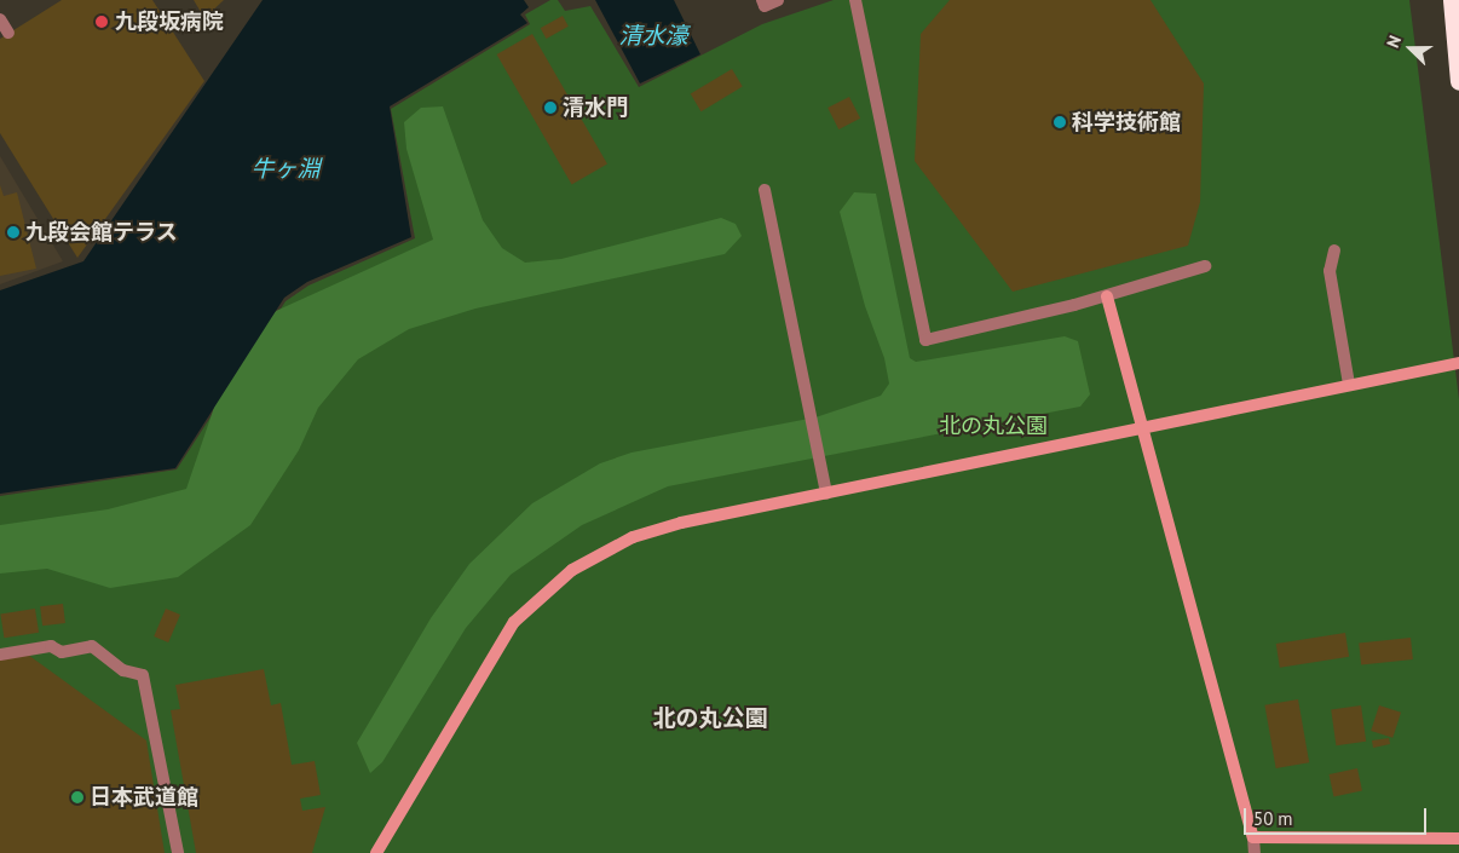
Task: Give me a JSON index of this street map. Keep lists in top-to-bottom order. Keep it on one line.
{"districts":["北の丸公園"],"water":["清水濠","牛ヶ淵"],"parks":["北の丸公園"],"places":["九段坂病院","清水門","科学技術館","九段会館テラス","日本武道館"],"scale_bar":"50 m","north":"left"}
